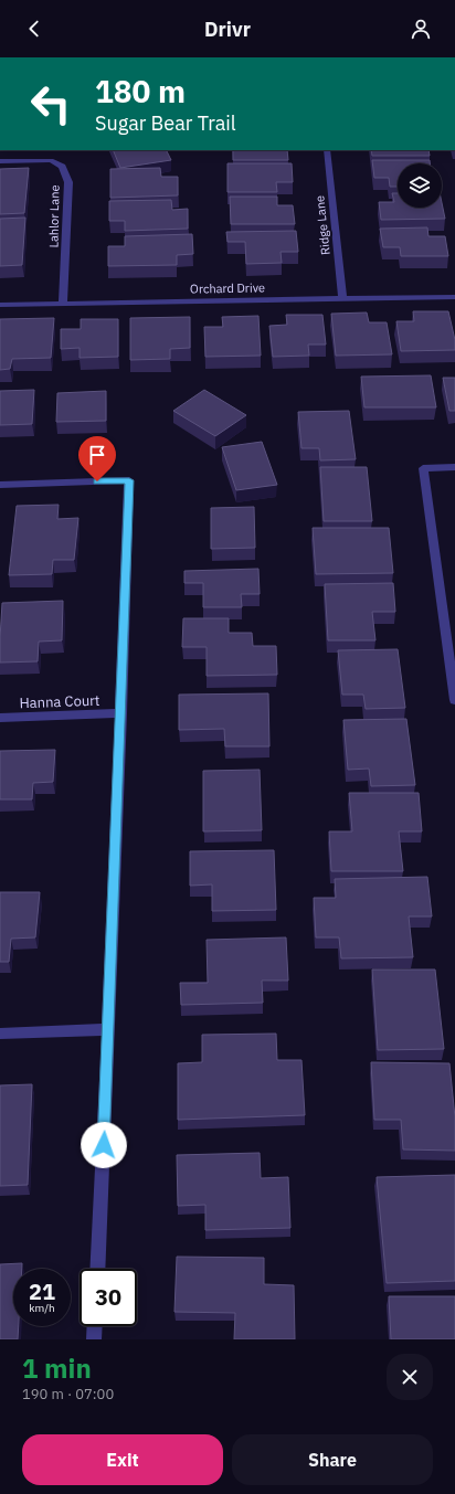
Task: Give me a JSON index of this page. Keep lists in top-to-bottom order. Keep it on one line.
{"streets":{"street":["Lahlor Lane","Ridge Lane","Orchard Drive","Hanna Court"]},"crossings":[["Lahlor Lane","Orchard Drive"],["Ridge Lane","Orchard Drive"]],"page":{"header":"Drivr","turn":["180 m","Sugar Bear Trail"],"speed":"21 km/h","limit":"30","heading":["1 min","190 m · 07:00"],"buttons":["Exit","Share"]}}
